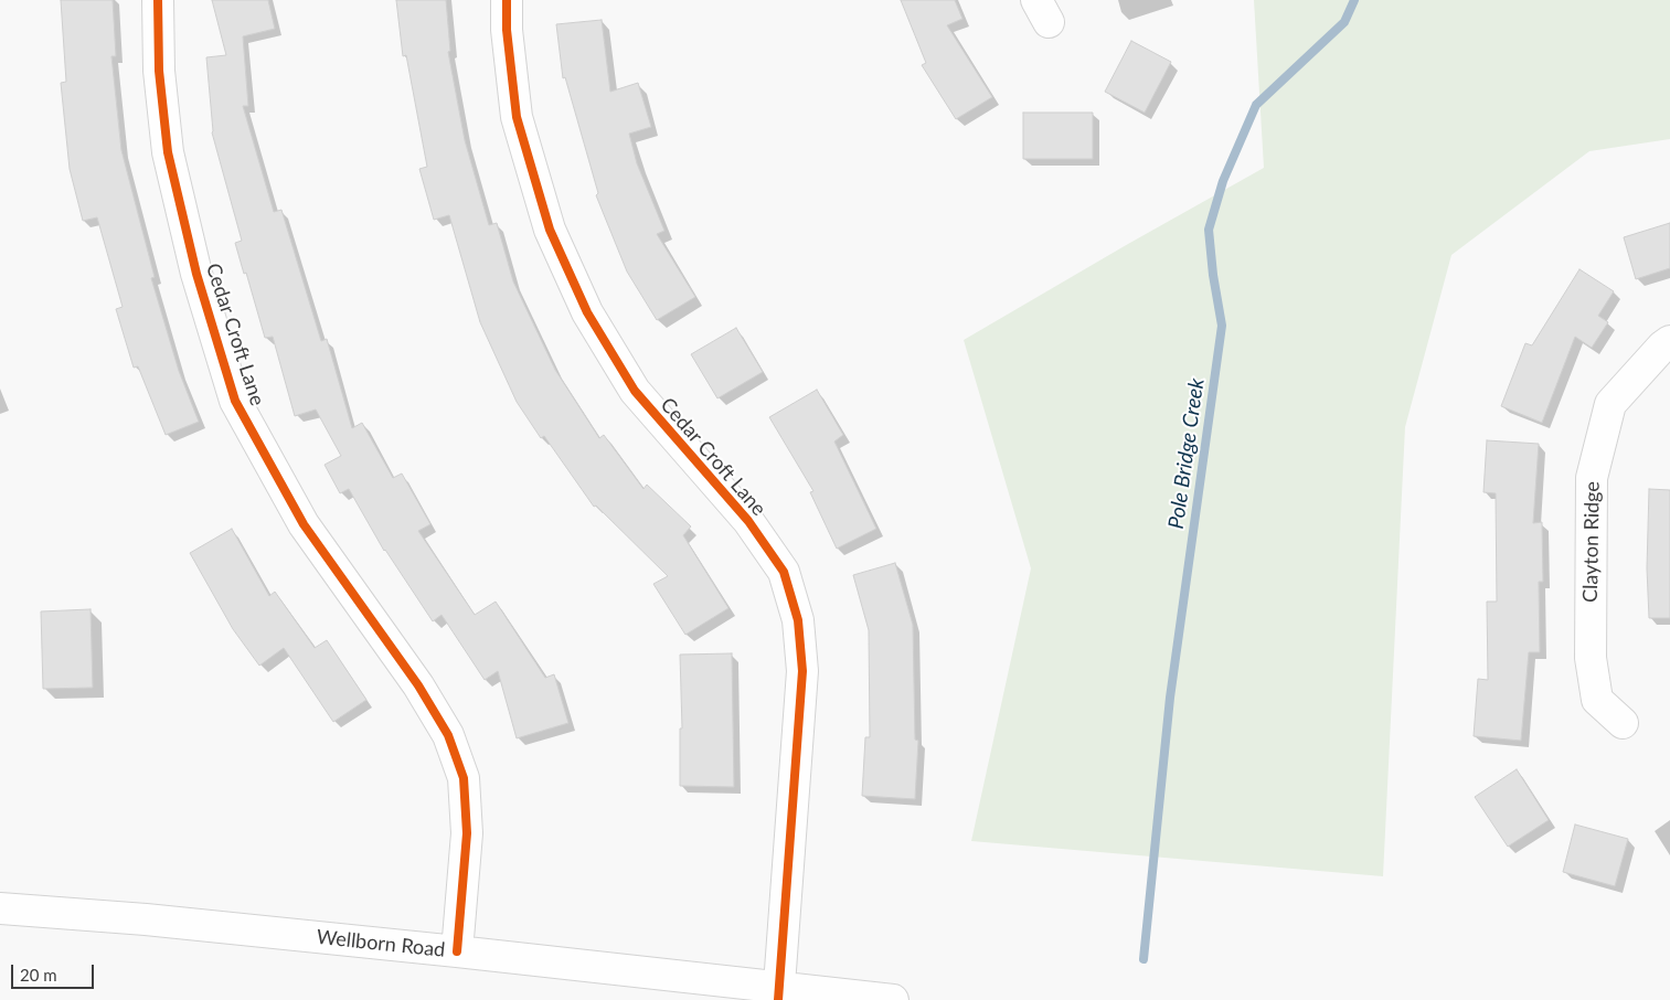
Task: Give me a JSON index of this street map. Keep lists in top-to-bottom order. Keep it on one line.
{"streets":{"street":["Cedar Croft Lane","Clayton Ridge","Wellborn Road"]},"crossings":[["Cedar Croft Lane","Wellborn Road"]],"water":["Pole Bridge Creek"],"scale_bar":"20 m"}
